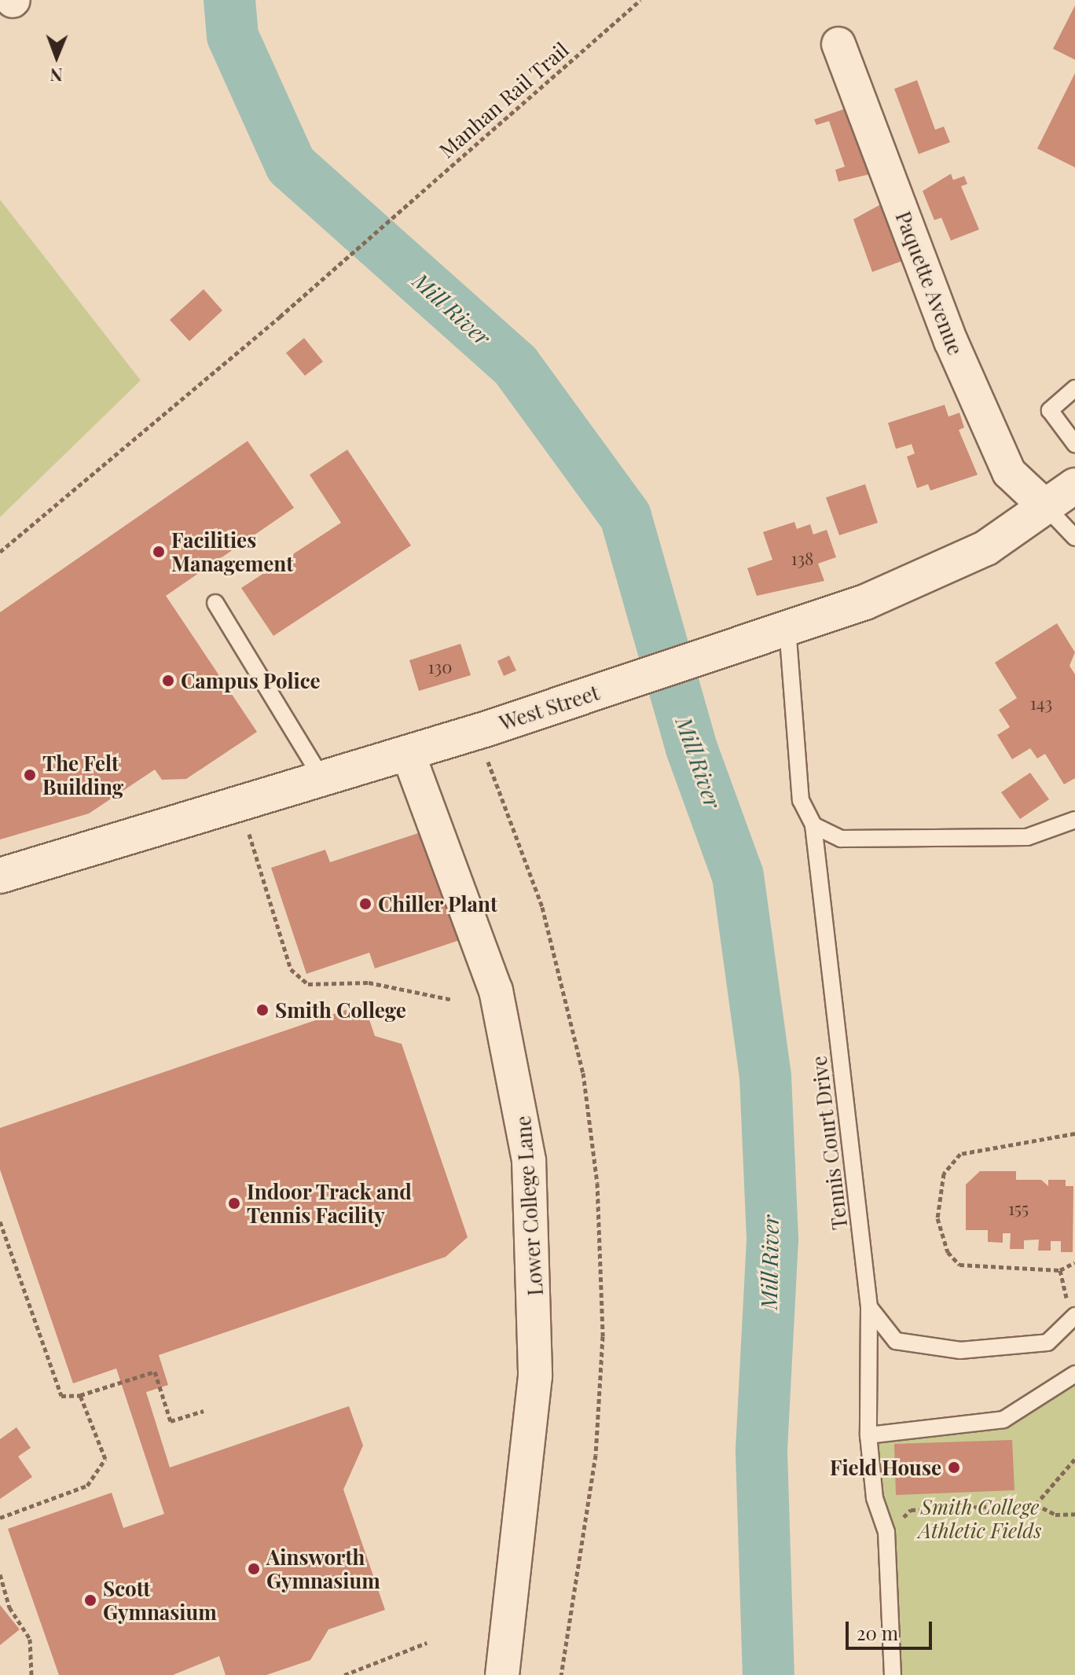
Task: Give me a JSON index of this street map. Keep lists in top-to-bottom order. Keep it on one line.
{"streets":{"main road":["West Street"],"street":["Paquette Avenue","Lower College Lane"],"lane":["Tennis Court Drive"],"path":["Manhan Rail Trail"]},"crossings":[["Paquette Avenue","West Street"],["West Street","Tennis Court Drive"],["West Street","Lower College Lane"]],"water":["Mill River"],"parks":["Smith College Athletic Fields"],"places":["Facilities Management","Campus Police","The Felt Building","Chiller Plant","Smith College","Indoor Track and Tennis Facility","Field House","Ainsworth Gymnasium","Scott Gymnasium"],"house_numbers":["138","130","143","155"],"scale_bar":"20 m","north":"bottom"}
